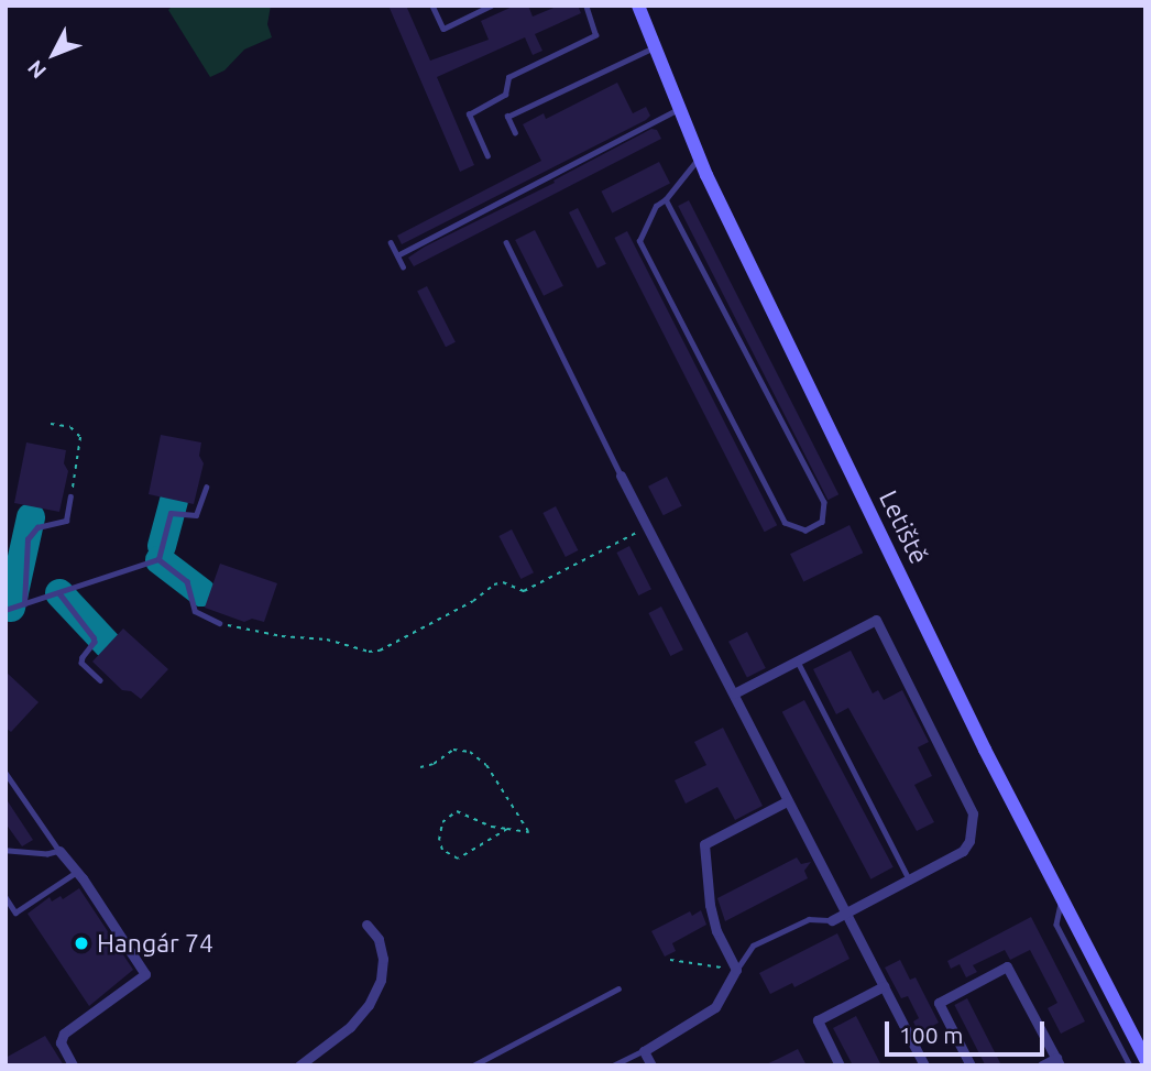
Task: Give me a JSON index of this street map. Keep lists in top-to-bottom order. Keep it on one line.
{"streets":{"street":["Letiště"]},"places":["Hangár 74"],"scale_bar":"100 m","north":"bottom left"}
